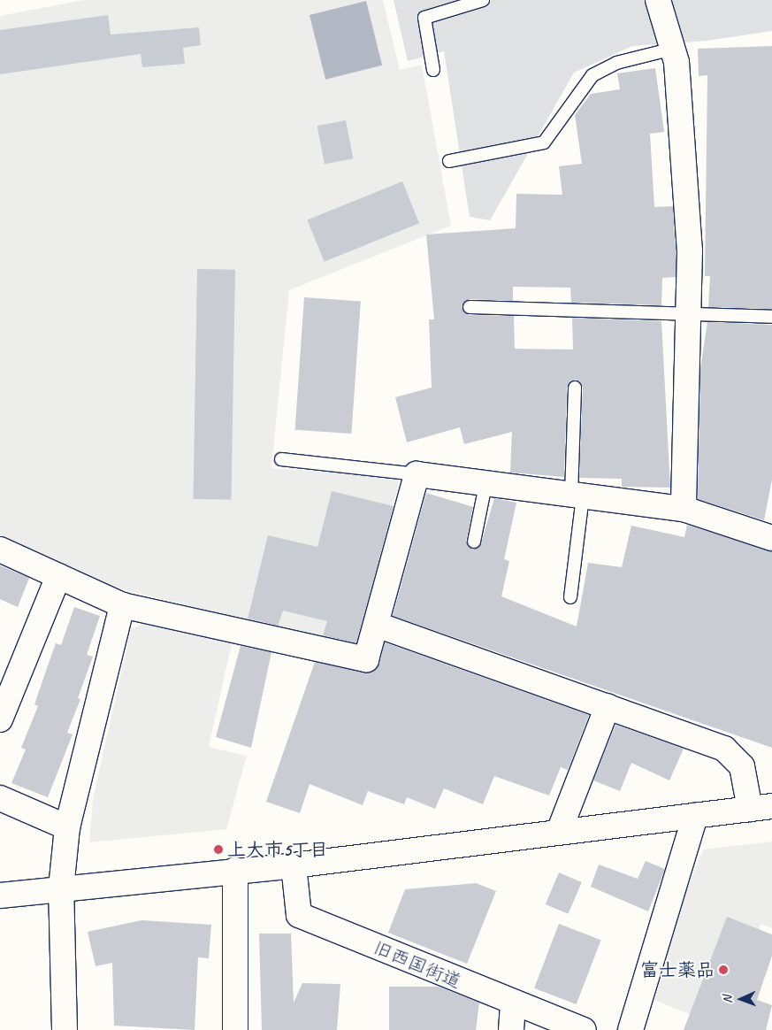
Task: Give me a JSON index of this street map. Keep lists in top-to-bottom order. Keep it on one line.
{"streets":{"street":["旧西国街道"]},"places":["上大市5丁目","富士薬品"],"north":"left"}
